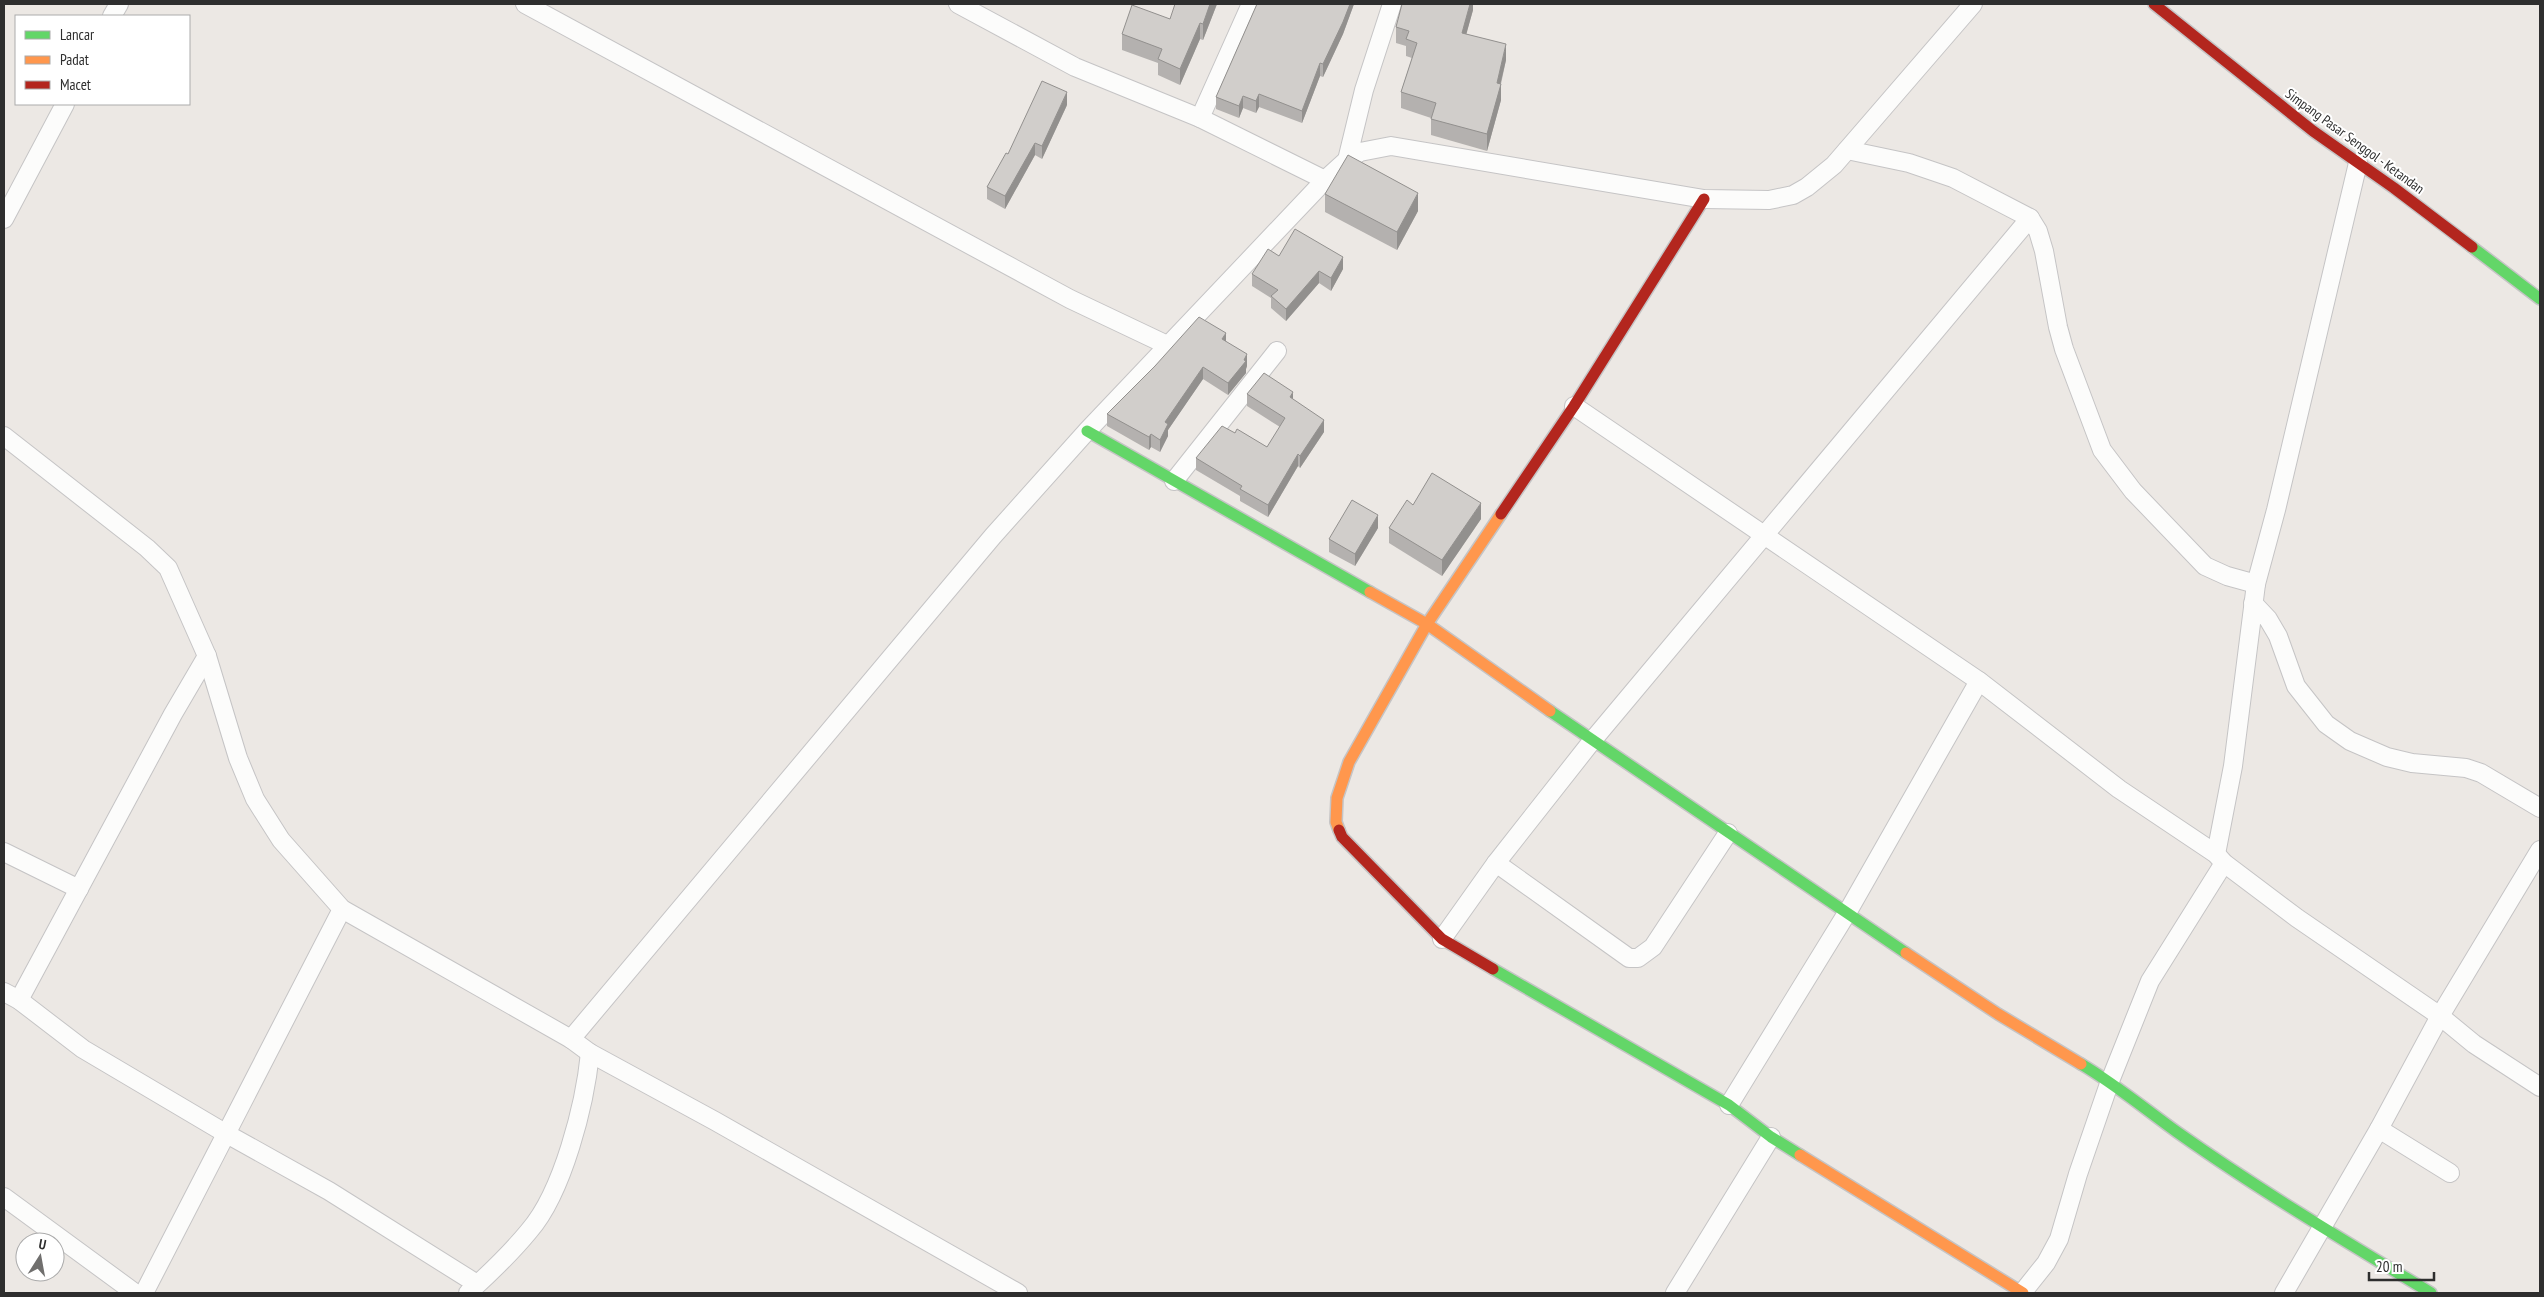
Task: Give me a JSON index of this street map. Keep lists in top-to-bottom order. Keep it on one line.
{"streets":{"street":["Simpang Pasar Senggol - Ketandan"]},"legend":["Lancar","Padat","Macet"],"scale_bar":"20 m","north":"top"}
